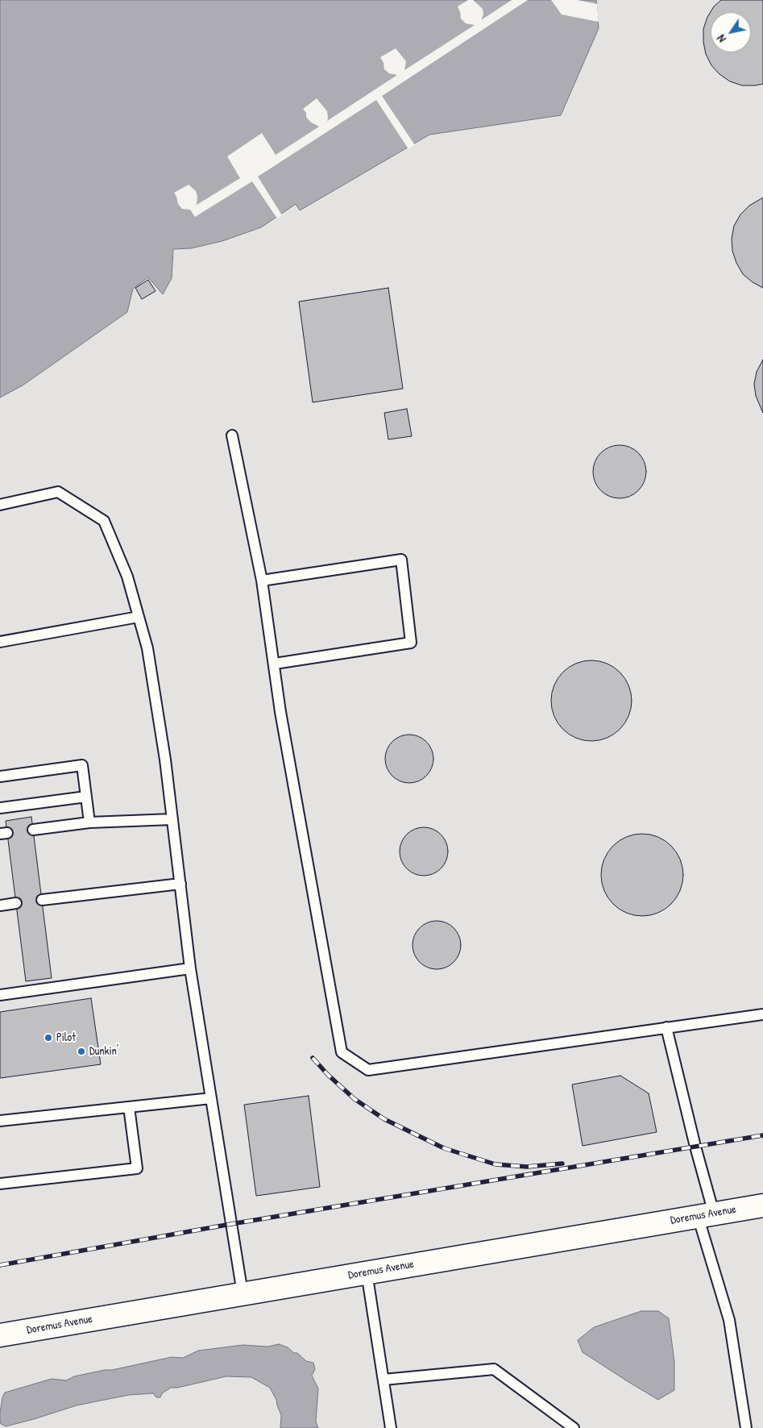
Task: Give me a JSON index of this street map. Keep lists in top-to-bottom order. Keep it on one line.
{"streets":{"main road":["Doremus Avenue"]},"places":["Pilot","Dunkin'"],"north":"bottom left"}
